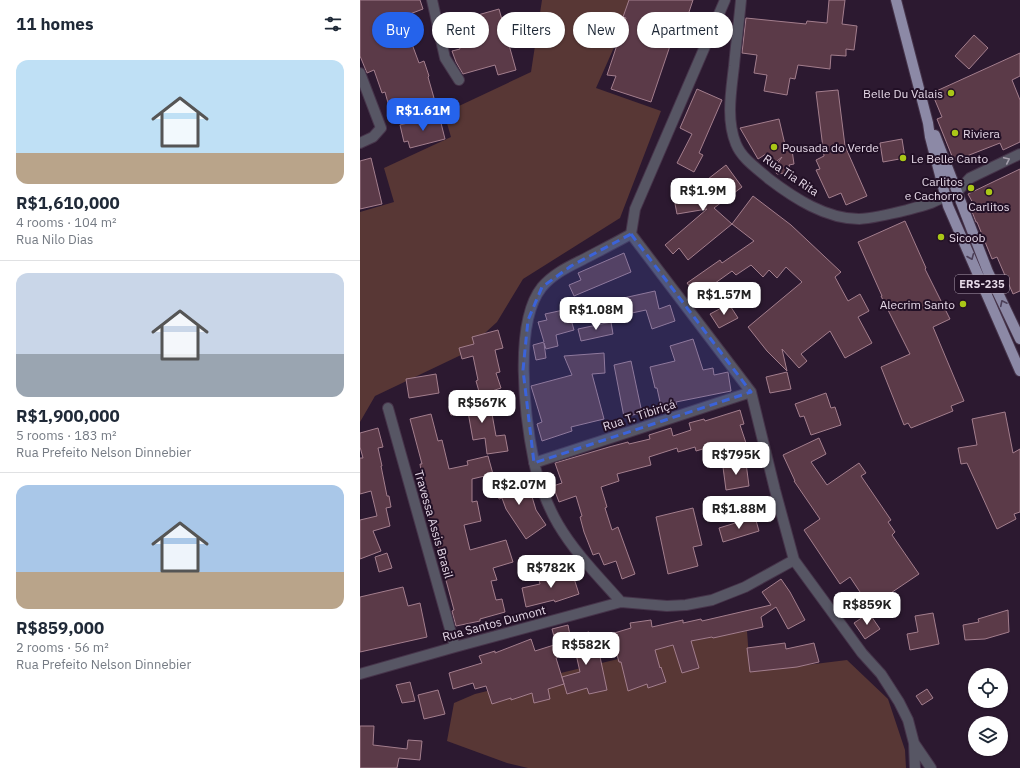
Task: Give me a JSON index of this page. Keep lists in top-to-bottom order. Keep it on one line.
{"streets":{"main road":["ERS-235"],"street":["Rua Tia Rita","Rua T. Tibiriçá","Travessa Assis Brasil","Rua Santos Dumont"]},"crossings":[["Rua Tia Rita","ERS-235"],["Travessa Assis Brasil","Rua Santos Dumont"]],"places":["Belle Du Valais","Riviera","Pousada do Verde","Le Belle Canto","Carlitos e Cachorro","Carlitos","Sicoob","Alecrim Santo"],"page":{"heading":"11 homes","chip":["Buy","Rent","Filters","New","Apartment"],"list":[{"name":"R$1,610,000","note":"4 rooms · 104 m² · Rua Nilo Dias"},{"name":"R$1,900,000","note":"5 rooms · 183 m² · Rua Prefeito Nelson Dinnebier"},{"name":"R$859,000","note":"2 rooms · 56 m² · Rua Prefeito Nelson Dinnebier"}],"price":["R$1.61M","R$1.9M","R$1.57M","R$1.08M","R$567K","R$795K","R$2.07M","R$1.88M","R$782K","R$859K","R$582K"]}}
